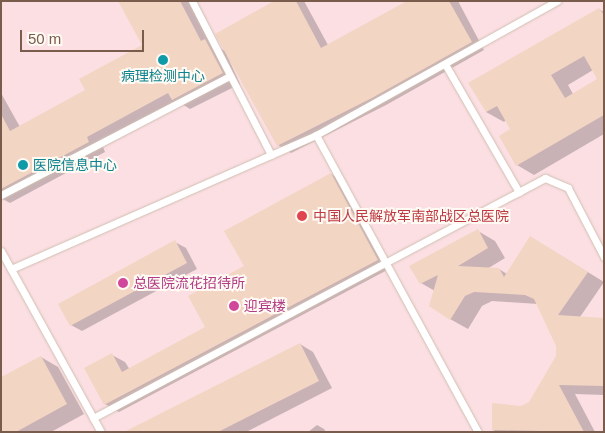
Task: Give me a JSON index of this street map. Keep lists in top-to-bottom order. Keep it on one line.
{"places":["病理检测中心","医院信息中心","中国人民解放军南部战区总医院","总医院流花招待所","迎宾楼"],"scale_bar":"50 m"}
